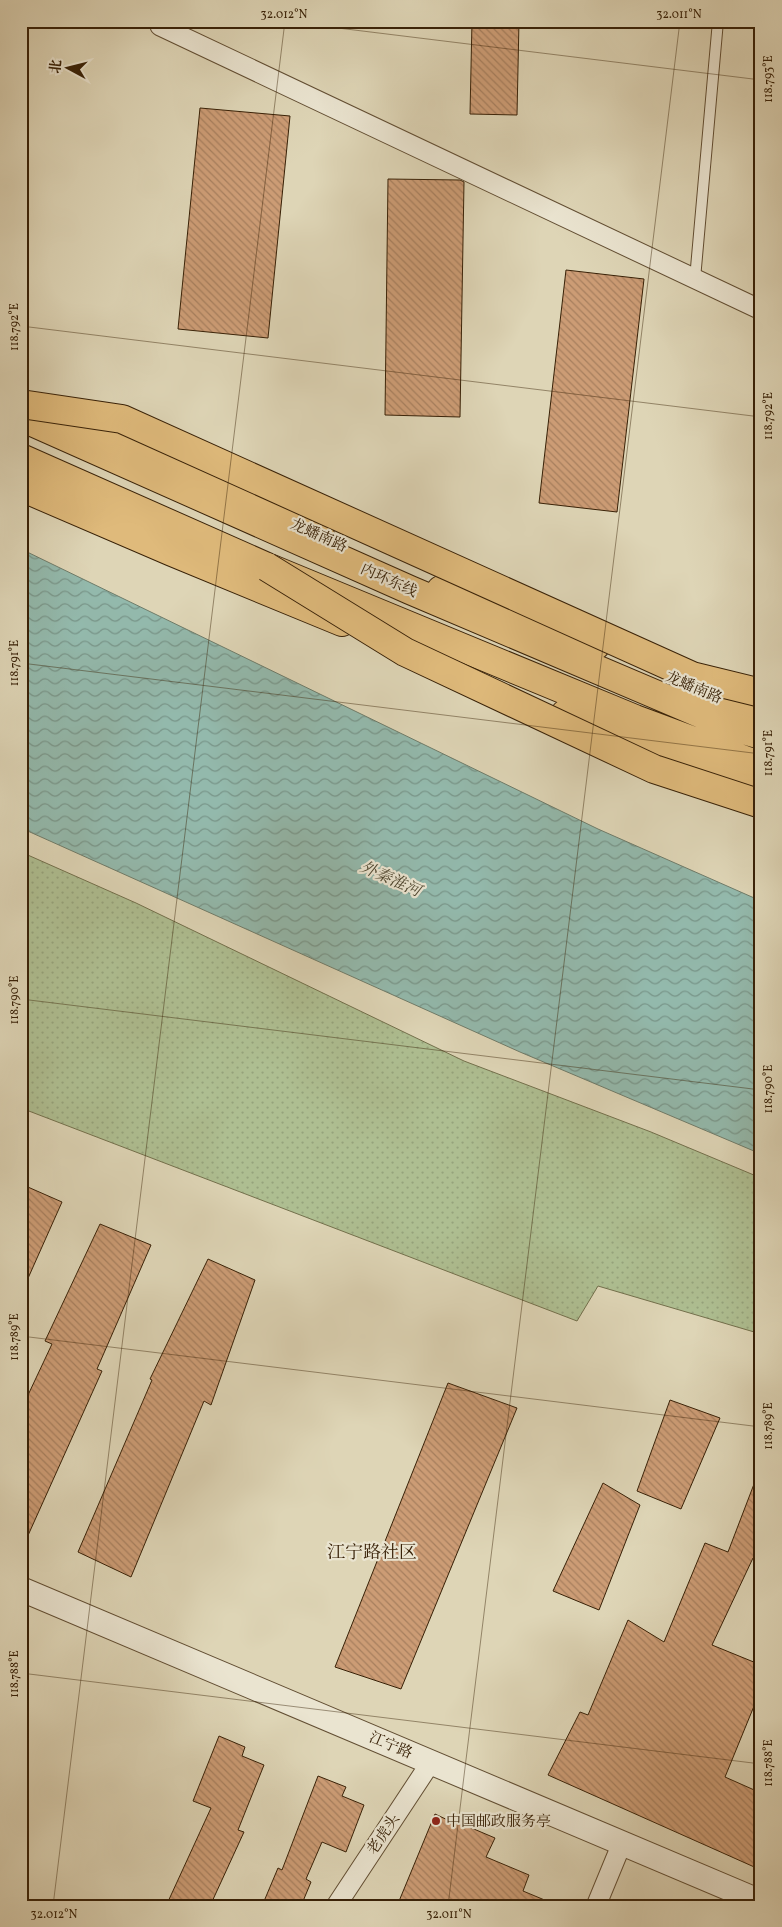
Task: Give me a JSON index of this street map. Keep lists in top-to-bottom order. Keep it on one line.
{"streets":{"main road":["龙蟠南路","内环东线"],"street":["江宁路","老虎头"]},"crossings":[["江宁路","老虎头"]],"districts":["江宁路社区"],"water":["外秦淮河"],"places":["中国邮政服务亭"],"north":"left","coordinates":["32.012°N","32.011°N","118.793°E","118.792°E","118.791°E","118.790°E","118.789°E","118.788°E"]}
